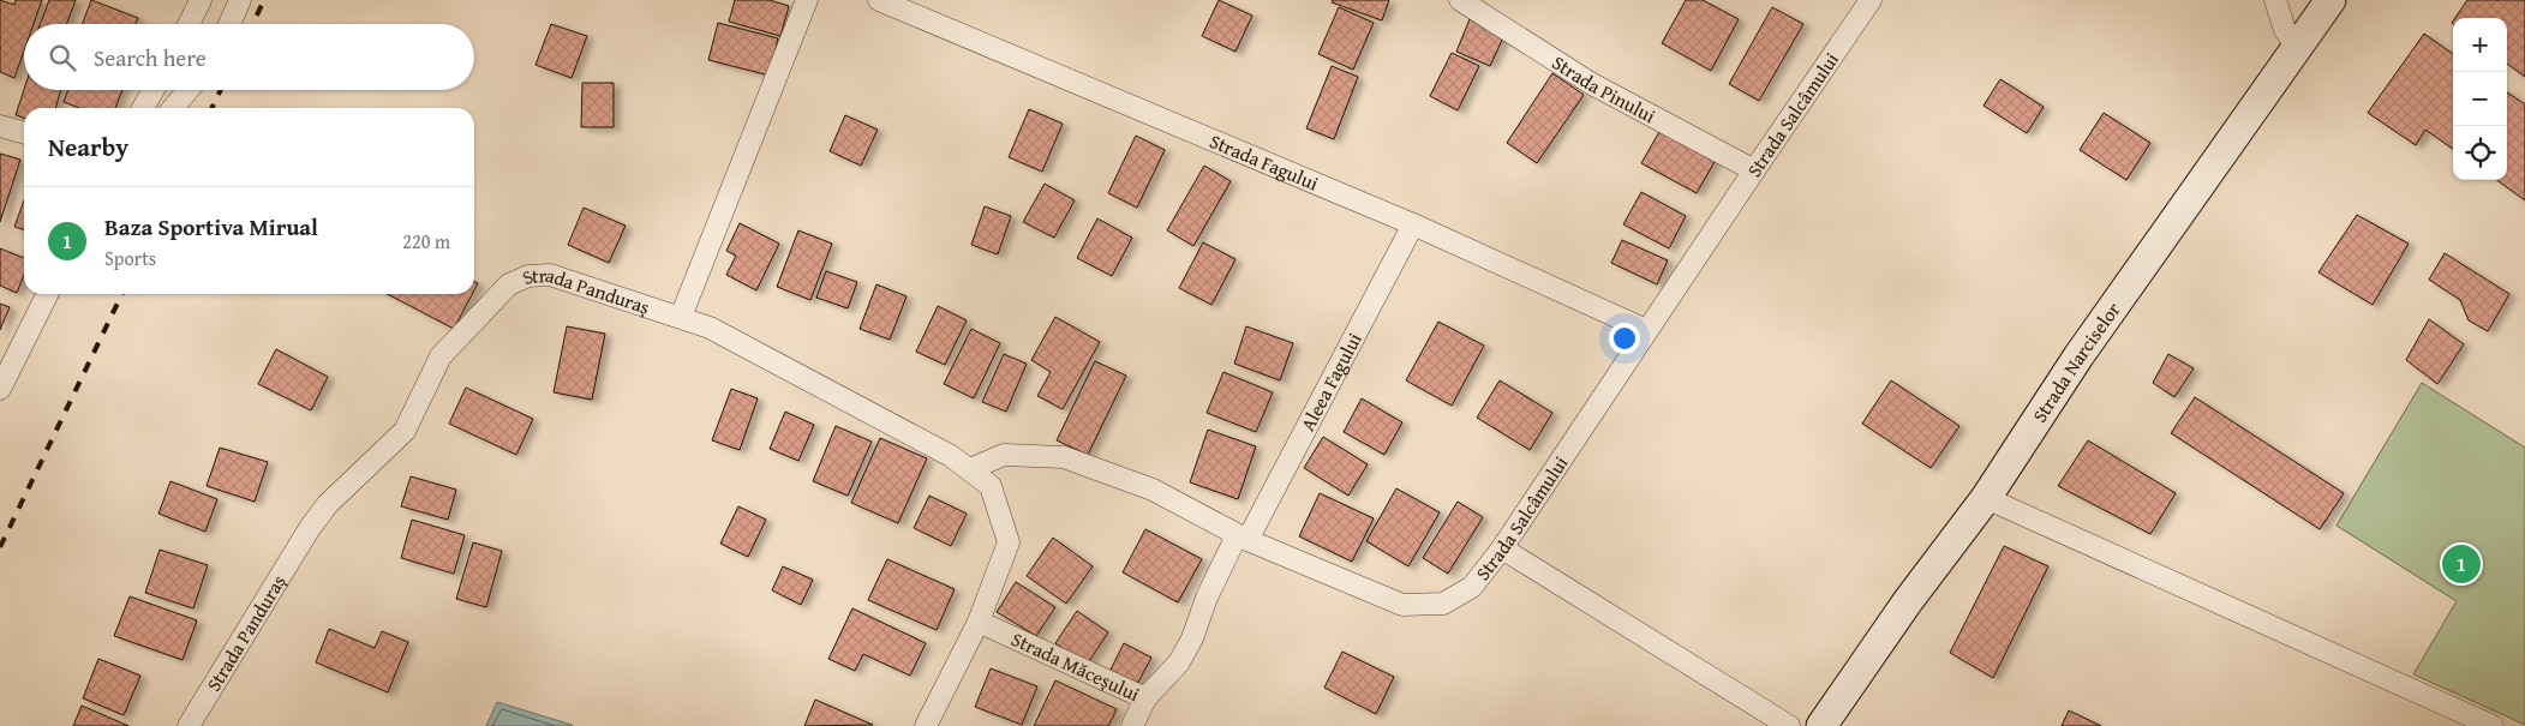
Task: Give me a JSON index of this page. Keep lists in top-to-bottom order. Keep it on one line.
{"streets":{"main road":["Strada Narciselor"],"street":["Strada Pinului","Strada Salcâmului","Strada Fagului","Strada Panduraș","Aleea Fagului","Strada Măceșului"]},"crossings":[["Strada Pinului","Strada Salcâmului"],["Strada Salcâmului","Strada Fagului"],["Strada Salcâmului","Strada Panduraș"],["Strada Salcâmului","Aleea Fagului"],["Strada Fagului","Aleea Fagului"],["Strada Panduraș","Strada Măceșului"],["Aleea Fagului","Strada Măceșului"]],"page":{"map_buttons":["+","−"],"search":"Search here","heading":"Nearby","list":[{"mark":"1","name":"Baza Sportiva Mirual","note":"Sports","value":"220 m"}],"pins":"1"}}
